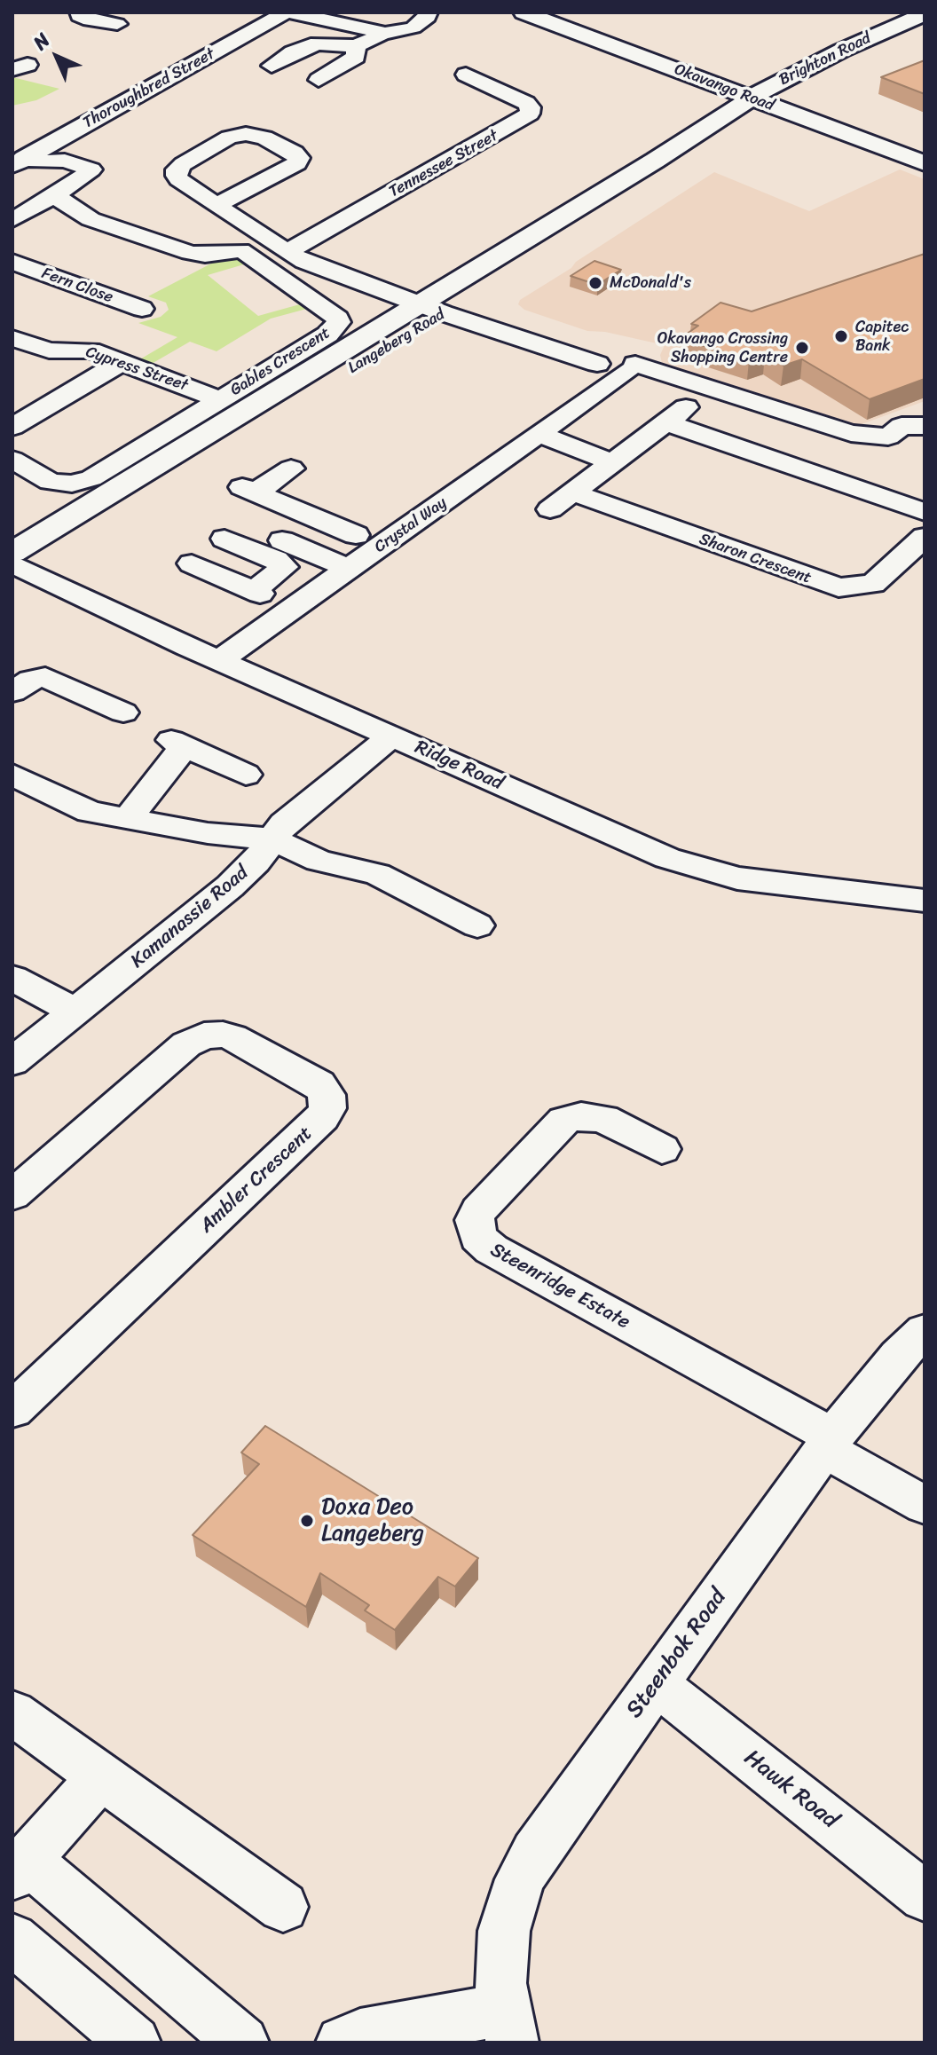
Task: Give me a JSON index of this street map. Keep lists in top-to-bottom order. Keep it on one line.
{"streets":{"main road":["Brighton Road","Okavango Road","Langeberg Road"],"street":["Thoroughbred Street","Tennessee Street","Fern Close","Gables Crescent","Cypress Street","Crystal Way","Sharon Crescent","Ridge Road","Kamanassie Road","Ambler Crescent","Steenridge Estate","Steenbok Road","Hawk Road"]},"crossings":[["Brighton Road","Okavango Road"],["Brighton Road","Langeberg Road"],["Okavango Road","Langeberg Road"],["Langeberg Road","Ridge Road"],["Gables Crescent","Cypress Street"],["Crystal Way","Ridge Road"],["Ridge Road","Kamanassie Road"],["Steenridge Estate","Steenbok Road"],["Steenbok Road","Hawk Road"]],"places":["McDonald's","Capitec Bank","Okavango Crossing Shopping Centre","Doxa Deo Langeberg"],"north":"top left"}
